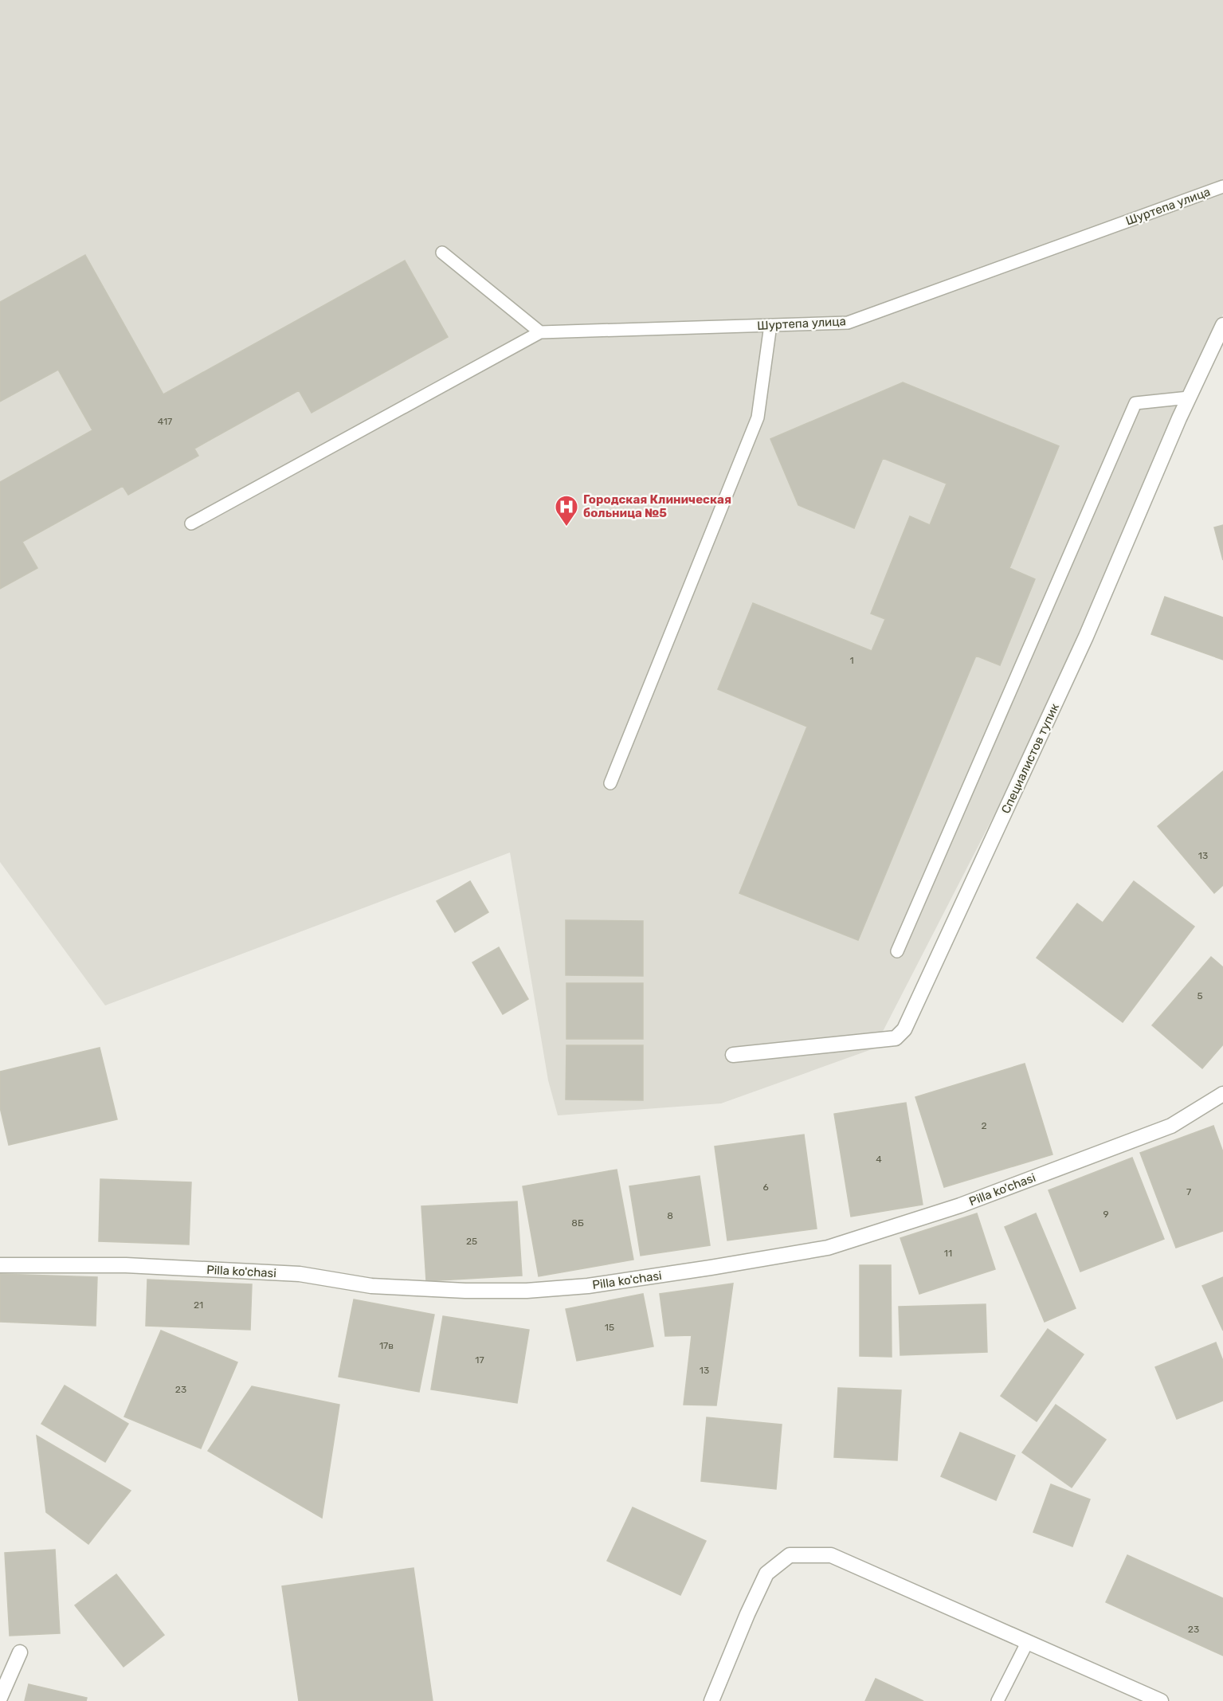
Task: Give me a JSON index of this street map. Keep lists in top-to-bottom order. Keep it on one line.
{"streets":{"street":["Специалистов тупик","Pilla ko'chasi"],"lane":["Шуртепа улица"]},"places":{"hospital":["Городская Клиническая больница №5"]},"house_numbers":["417","1","13","5","2","4","6","7","9","8","8Б","25","11","21","15","17в","17","13","23","23"]}
